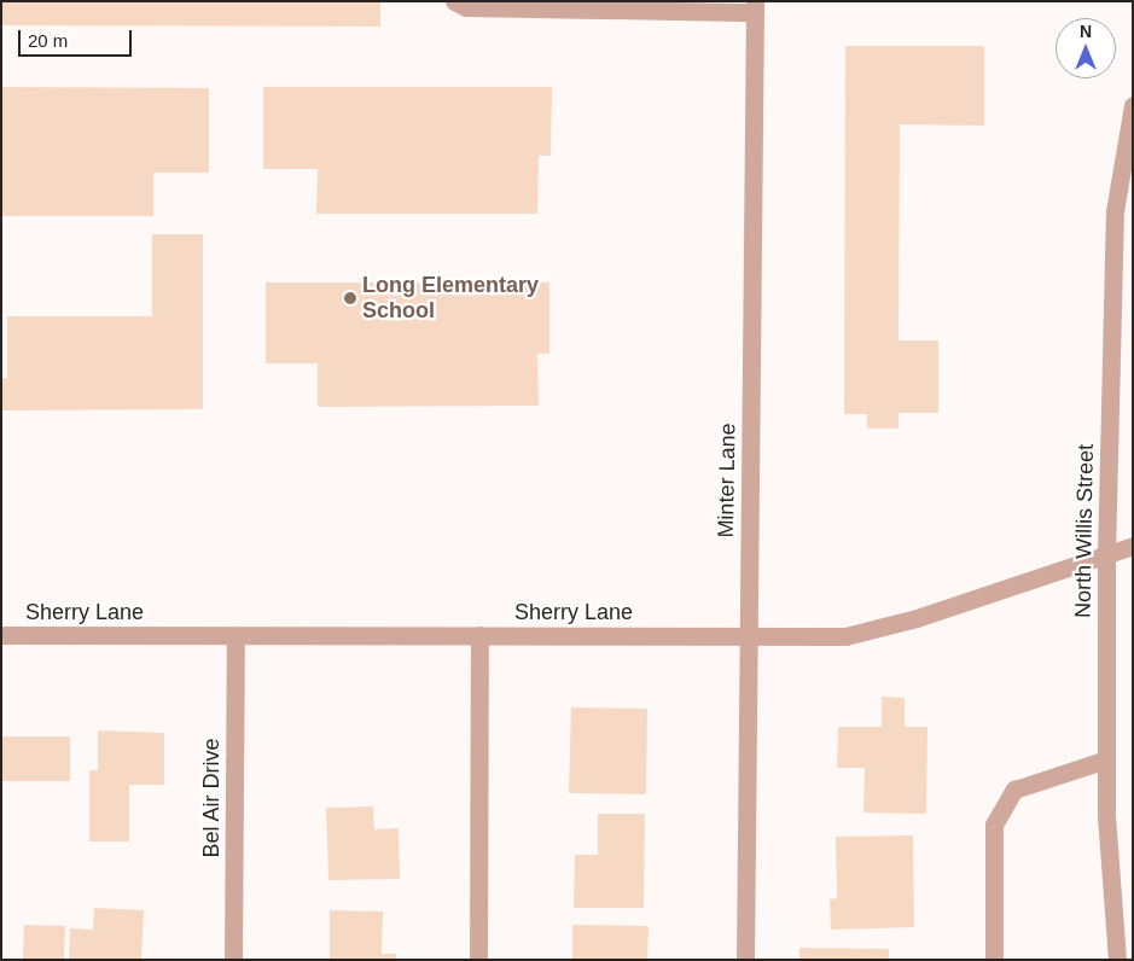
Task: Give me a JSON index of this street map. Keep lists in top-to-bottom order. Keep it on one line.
{"streets":{"street":["Minter Lane","North Willis Street","Sherry Lane","Bel Air Drive"]},"crossings":[["Minter Lane","Sherry Lane"],["North Willis Street","Sherry Lane"],["Sherry Lane","Bel Air Drive"]],"places":["Long Elementary School"],"scale_bar":"20 m","north":"top"}
